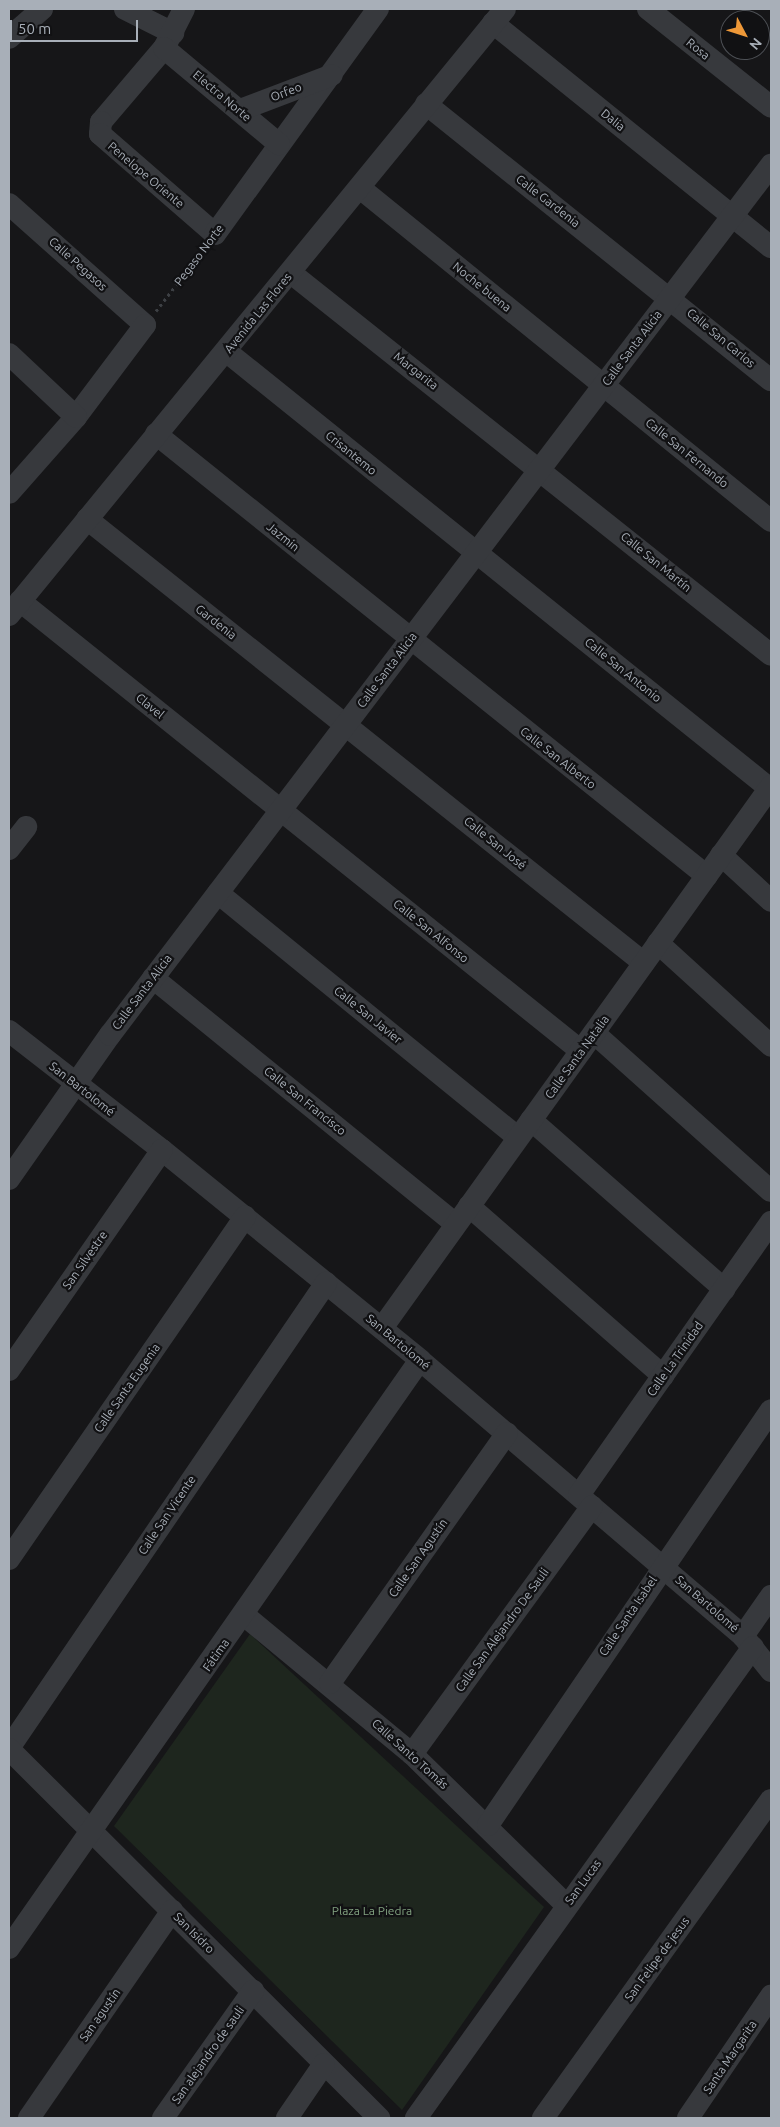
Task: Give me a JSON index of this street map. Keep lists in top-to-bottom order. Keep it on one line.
{"streets":{"street":["Rosa","Orfeo","Electra Norte","Dalia","Penelope Oriente","Calle Gardenia","Pegaso Norte","Calle Pegasos","Noche buena","Avenida Las Flores","Calle San Carlos","Calle Santa Alicia","Margarita","Crisantemo","Calle San Fernando","Jazmin","Calle San Martín","Gardenia","Calle San Antonio","Clavel","Calle San Alberto","Calle San José","Calle San Alfonso","Calle San Javier","Calle Santa Natalia","San Bartolomé","Calle San Francisco","San Silvestre","Calle La Trinidad","Calle Santa Eugenia","Calle San Vicente","Calle San Agustín","Calle Santa Isabel","Calle San Alejandro De Sauli","Fátima","Calle Santo Tomás","San Lucas","San Isidro","San Felipe de jesus","San agustín","San alejandro de sauli","Santa Margarita"]},"crossings":[["Orfeo","Electra Norte"],["Orfeo","Pegaso Norte"],["Electra Norte","Penelope Oriente"],["Electra Norte","Pegaso Norte"],["Dalia","Avenida Las Flores"],["Dalia","Calle Santa Alicia"],["Penelope Oriente","Pegaso Norte"],["Calle Gardenia","Avenida Las Flores"],["Calle Gardenia","Calle San Carlos"],["Calle Gardenia","Calle Santa Alicia"],["Pegaso Norte","Calle Pegasos"],["Noche buena","Avenida Las Flores"],["Noche buena","Calle Santa Alicia"],["Noche buena","Calle San Fernando"],["Avenida Las Flores","Margarita"],["Avenida Las Flores","Crisantemo"],["Avenida Las Flores","Jazmin"],["Avenida Las Flores","Gardenia"],["Avenida Las Flores","Clavel"],["Calle San Carlos","Calle Santa Alicia"],["Calle Santa Alicia","Margarita"],["Calle Santa Alicia","Crisantemo"],["Calle Santa Alicia","Calle San Fernando"],["Calle Santa Alicia","Jazmin"],["Calle Santa Alicia","Calle San Martín"],["Calle Santa Alicia","Gardenia"],["Calle Santa Alicia","Calle San Antonio"],["Calle Santa Alicia","Clavel"],["Calle Santa Alicia","Calle San Alberto"],["Calle Santa Alicia","Calle San José"],["Calle Santa Alicia","Calle San Alfonso"],["Calle Santa Alicia","Calle San Javier"],["Calle Santa Alicia","San Bartolomé"],["Calle Santa Alicia","Calle San Francisco"],["Margarita","Calle San Martín"],["Crisantemo","Calle San Antonio"],["Jazmin","Calle San Alberto"],["Gardenia","Calle San José"],["Calle San Antonio","Calle Santa Natalia"],["Clavel","Calle San Alfonso"],["Calle San Alberto","Calle Santa Natalia"],["Calle San José","Calle Santa Natalia"],["Calle San Alfonso","Calle Santa Natalia"],["Calle San Javier","Calle Santa Natalia"],["Calle Santa Natalia","San Bartolomé"],["Calle Santa Natalia","Calle San Francisco"],["San Bartolomé","San Silvestre"],["San Bartolomé","Calle La Trinidad"],["San Bartolomé","Calle Santa Eugenia"],["San Bartolomé","Calle San Vicente"],["San Bartolomé","Calle San Agustín"],["San Bartolomé","Calle Santa Isabel"],["San Bartolomé","Calle San Alejandro De Sauli"],["San Bartolomé","Fátima"],["San Bartolomé","San Lucas"],["Calle La Trinidad","Calle San Alejandro De Sauli"],["Calle San Vicente","San Isidro"],["Calle San Agustín","Calle Santo Tomás"],["Calle Santa Isabel","Calle Santo Tomás"],["Calle San Alejandro De Sauli","Calle Santo Tomás"],["Fátima","Calle Santo Tomás"],["Fátima","San Isidro"],["Calle Santo Tomás","San Lucas"],["San Isidro","San agustín"],["San Isidro","San alejandro de sauli"]],"parks":["Plaza La Piedra"],"scale_bar":"50 m","north":"bottom right"}
